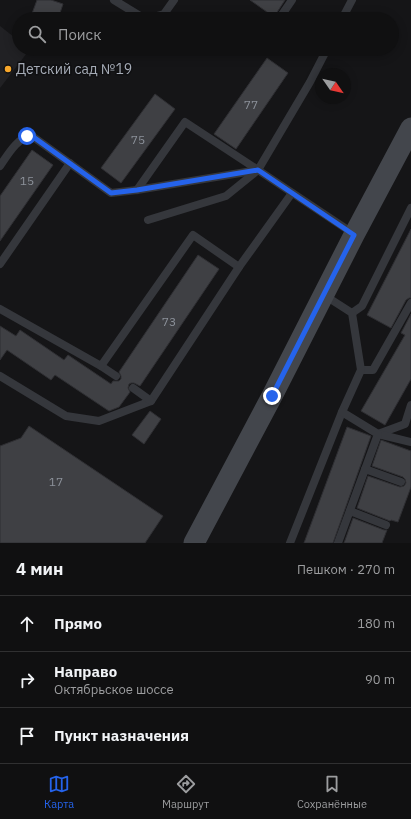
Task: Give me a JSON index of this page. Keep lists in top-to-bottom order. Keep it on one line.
{"places":["Детский сад №19"],"house_numbers":["77","75","15","73","17"],"north":"bottom right","page":{"search":"Поиск","heading":["4 мин","Пешком · 270 m"],"list":[["Прямо","180 m"],["Направо","Октябрьское шоссе","90 m"],"Пункт назначения"],"nav":["Карта","Маршрут","Сохранённые"]}}
